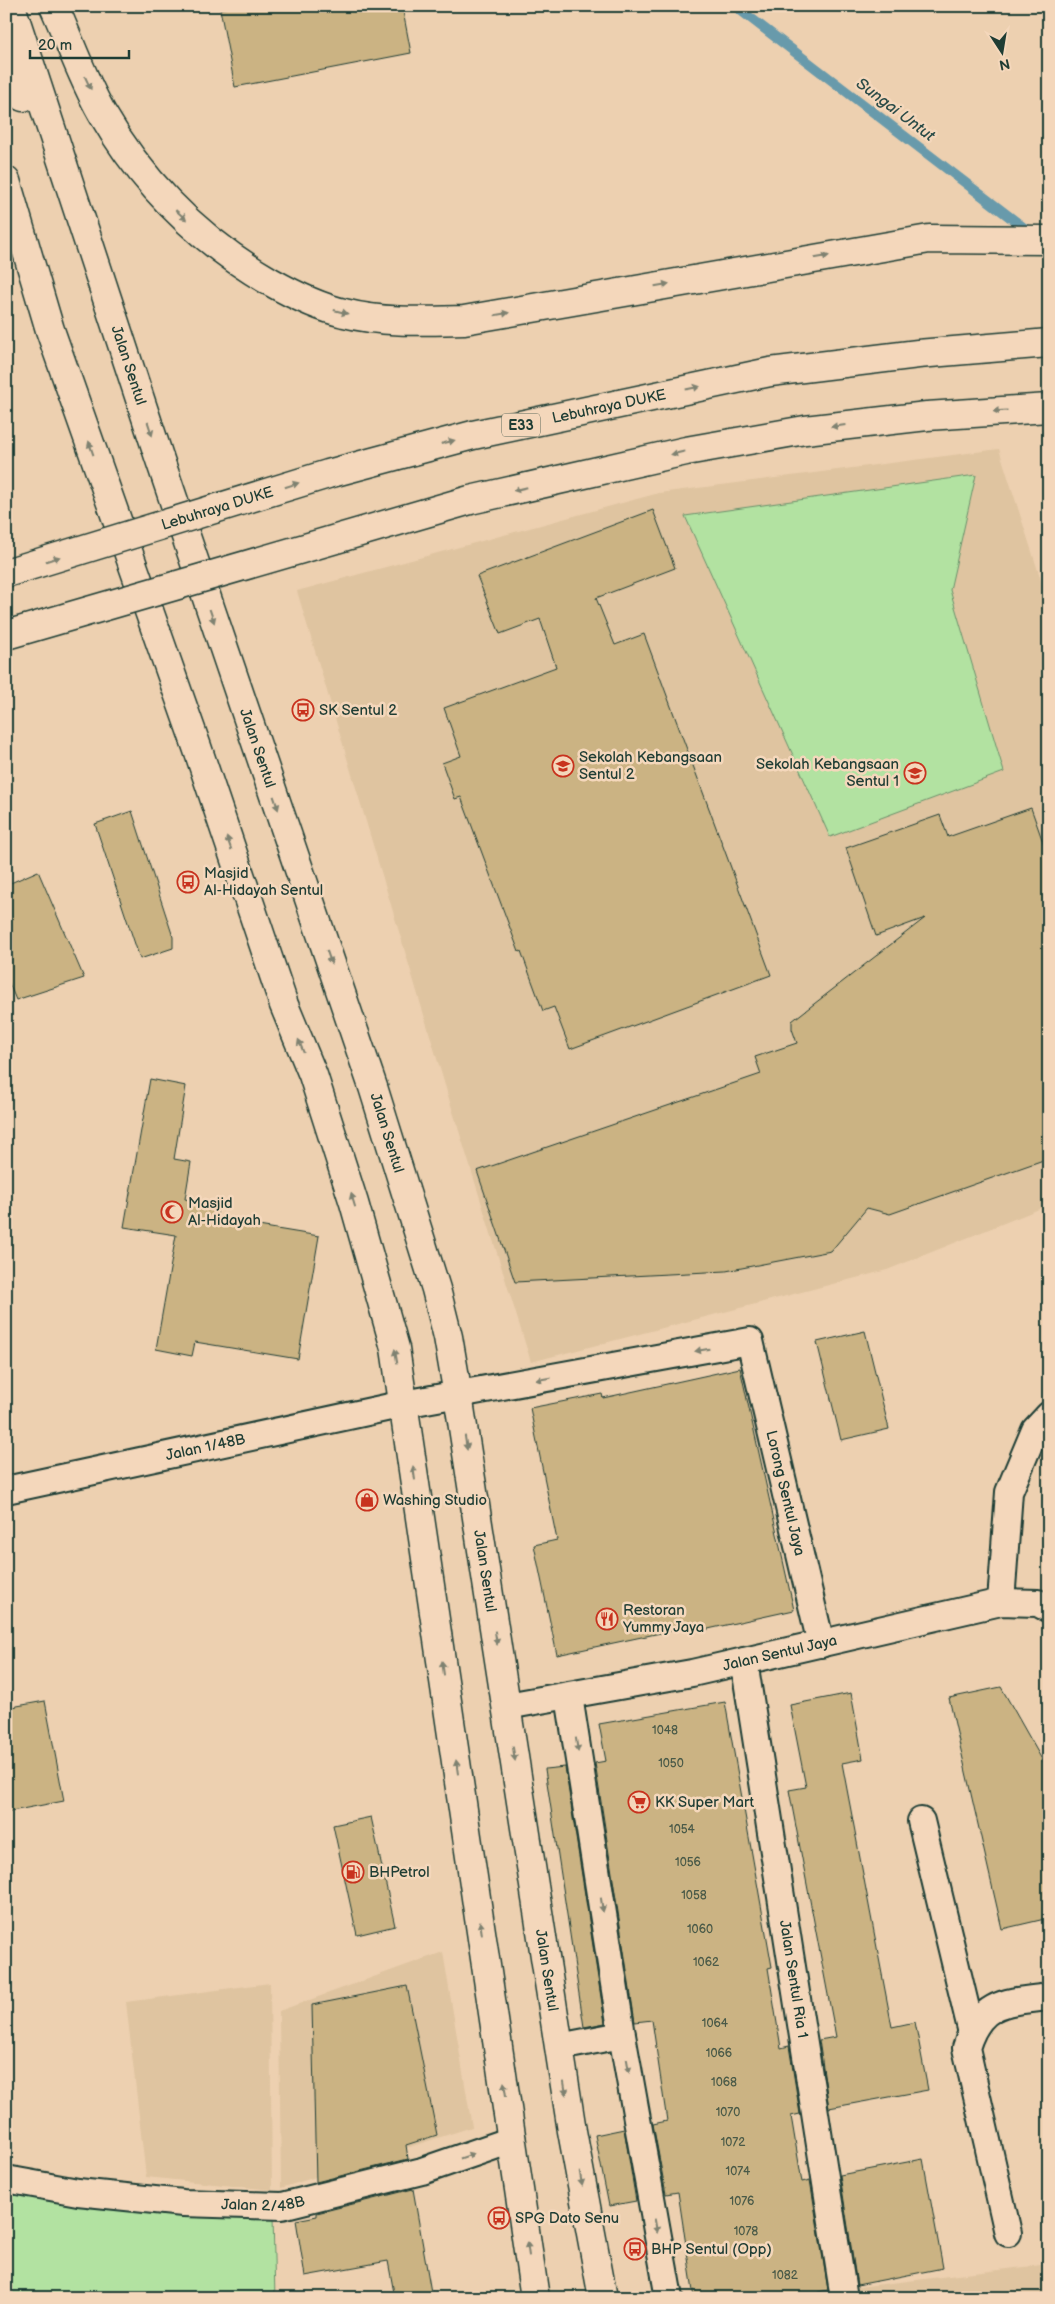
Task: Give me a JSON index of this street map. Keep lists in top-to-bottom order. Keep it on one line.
{"streets":{"main road":["Jalan Sentul","Lebuhraya DUKE","E33"],"street":["Jalan 1/48B","Lorong Sentul Jaya","Jalan Sentul Jaya","Jalan Sentul Ria 1","Jalan 2/48B"]},"crossings":[["Jalan Sentul","Jalan 1/48B"],["Jalan Sentul","Jalan Sentul Jaya"],["Jalan 1/48B","Lorong Sentul Jaya"],["Lorong Sentul Jaya","Jalan Sentul Jaya"],["Jalan Sentul Jaya","Jalan Sentul Ria 1"]],"one_way":["Jalan 1/48B","Jalan 2/48B"],"water":["Sungai Untut"],"places":{"bus stop":["SK Sentul 2","Masjid Al-Hidayah Sentul","SPG Dato Senu","BHP Sentul (Opp)"],"school or university":["Sekolah Kebangsaan Sentul 2","Sekolah Kebangsaan Sentul 1"],"mosque":["Masjid Al-Hidayah"],"shop":["Washing Studio"],"restaurant":["Restoran Yummy Jaya"],"supermarket":["KK Super Mart"],"fuel station":["BHPetrol"]},"house_numbers":["1048","1050","1054","1056","1058","1060","1062","1064","1066","1068","1070","1072","1074","1076","1078","1082"],"scale_bar":"20 m","north":"bottom"}
